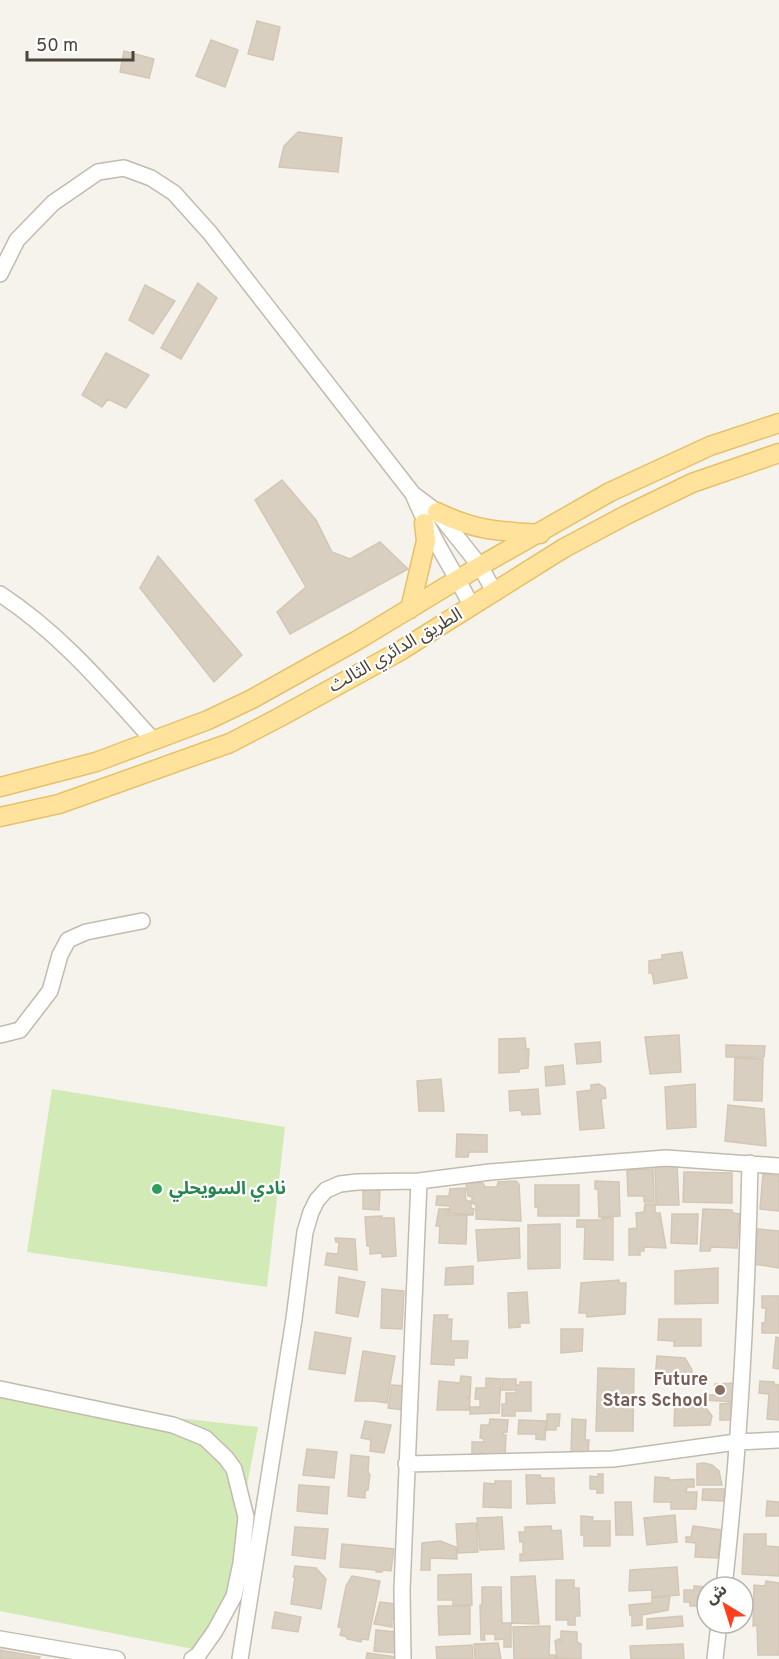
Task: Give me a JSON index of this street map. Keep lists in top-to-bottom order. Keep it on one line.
{"streets":{"main road":["الطريق الدائري الثالث"]},"places":["نادي السويحلي","Future Stars School"],"scale_bar":"50 m","north":"top left"}
